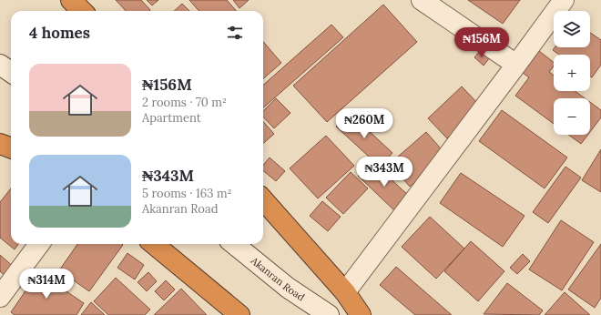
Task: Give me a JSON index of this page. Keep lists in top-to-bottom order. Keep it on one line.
{"streets":{"street":["Akanran Road"]},"page":{"map_buttons":["+","−"],"heading":"4 homes","price":["₦156M","₦260M","₦343M","₦314M"],"list":[{"name":"₦156M","note":"2 rooms · 70 m² · Apartment"},{"name":"₦343M","note":"5 rooms · 163 m² · Akanran Road"}]}}
